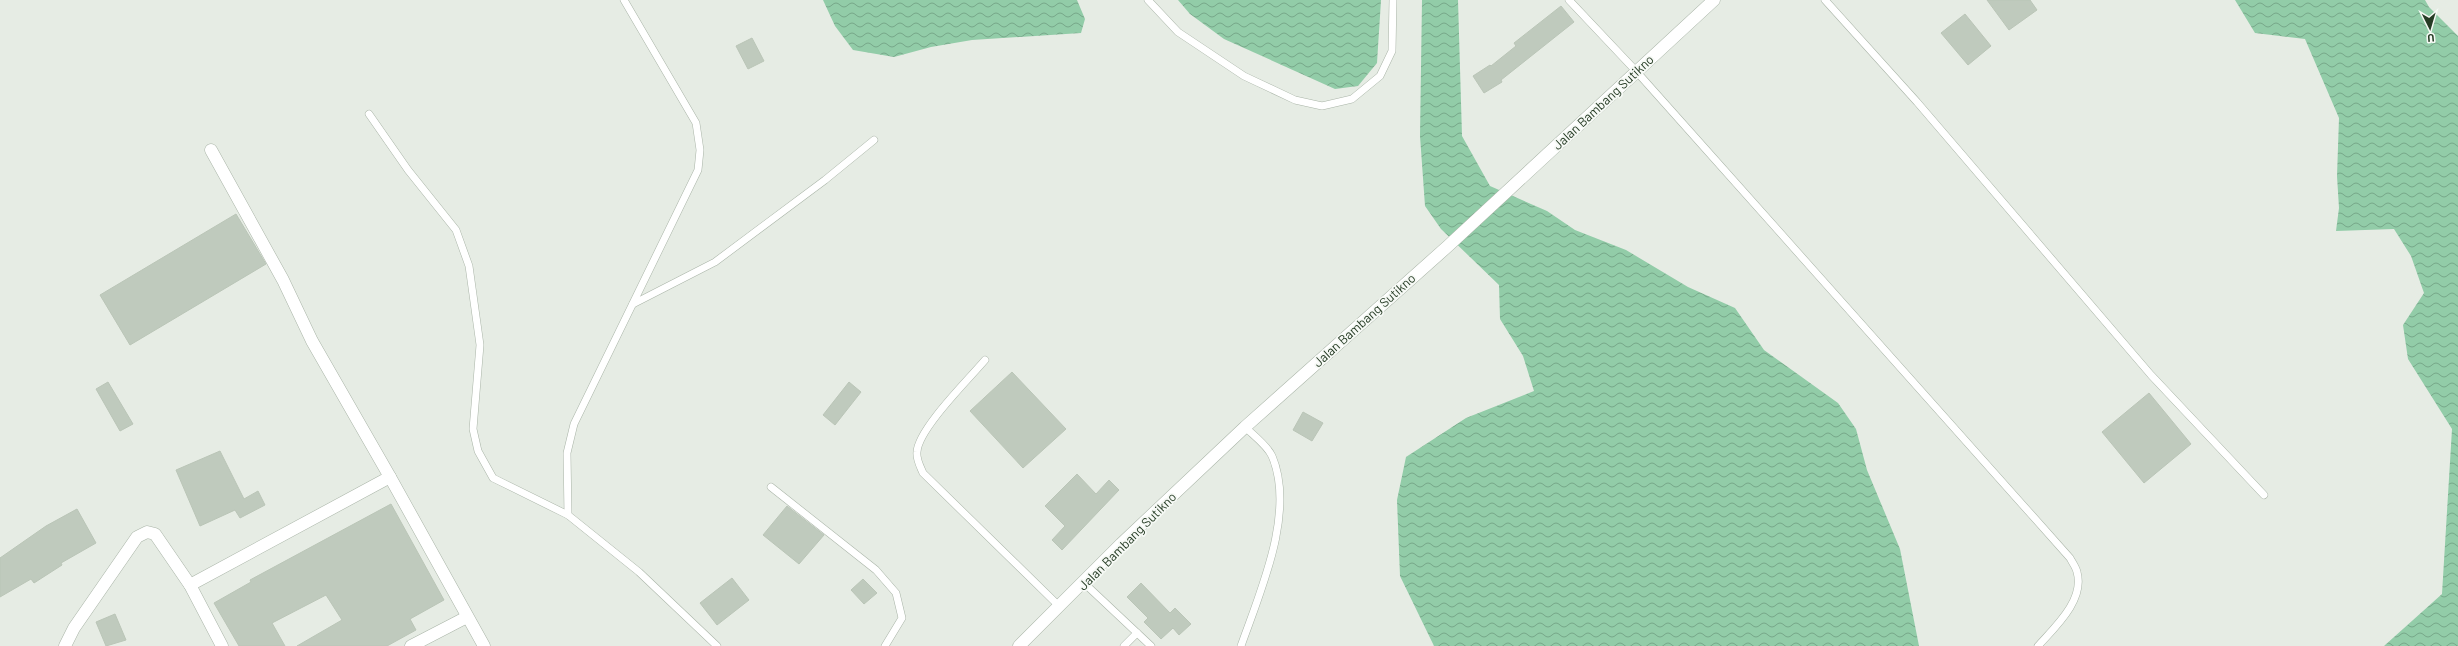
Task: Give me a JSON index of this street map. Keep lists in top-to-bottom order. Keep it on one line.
{"streets":{"street":["Jalan Bambang Sutikno"]},"north":"bottom"}
